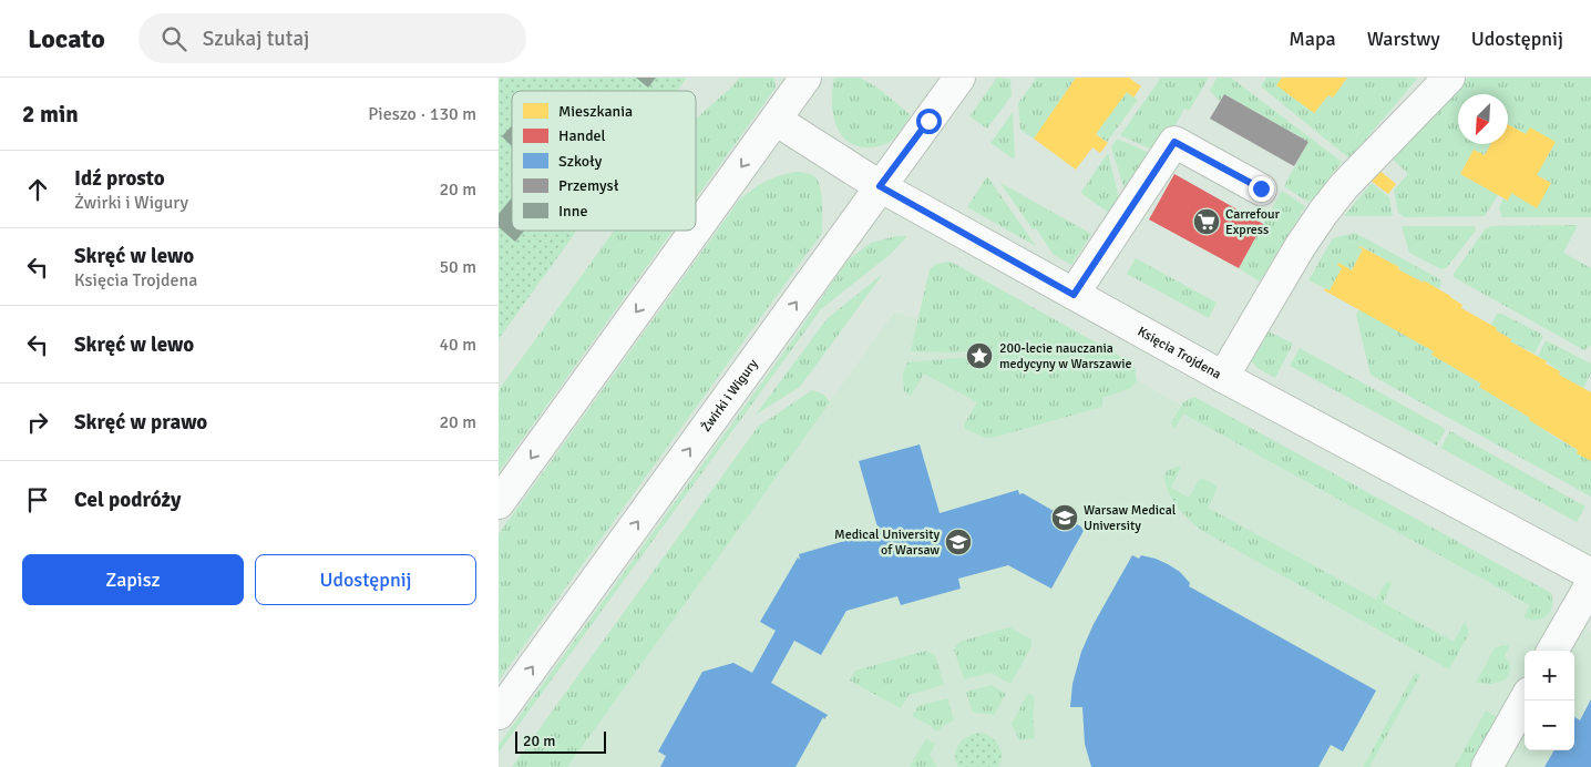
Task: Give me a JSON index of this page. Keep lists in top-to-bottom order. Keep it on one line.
{"streets":{"main road":["Księcia Trojdena","Żwirki i Wigury"]},"crossings":[["Księcia Trojdena","Żwirki i Wigury"]],"places":{"supermarket":["Carrefour Express"],"place":["200-lecie nauczania medycyny w Warszawie"],"school or university":["Warsaw Medical University","Medical University of Warsaw"]},"legend":["Mieszkania","Handel","Szkoły","Przemysł","Inne"],"scale_bar":"20 m","north":"bottom left","page":{"header":"Locato","search":"Szukaj tutaj","nav":["Mapa","Warstwy","Udostępnij"],"heading":["2 min","Pieszo · 130 m"],"list":[["Idź prosto","Żwirki i Wigury","20 m"],["Skręć w lewo","Księcia Trojdena","50 m"],["Skręć w lewo","40 m"],["Skręć w prawo","20 m"],"Cel podróży"],"buttons":["Zapisz","Udostępnij"],"map_buttons":["+","−"],"scale":"20 m"}}
